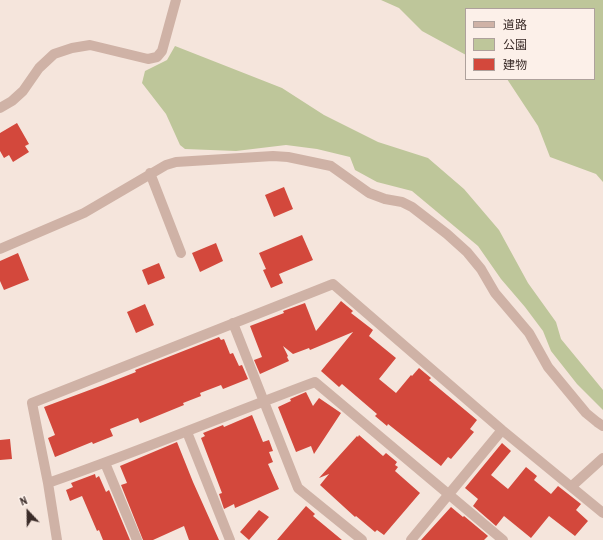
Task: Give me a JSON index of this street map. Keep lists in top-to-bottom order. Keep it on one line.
{"legend":["道路","公園","建物"],"north":"top"}
